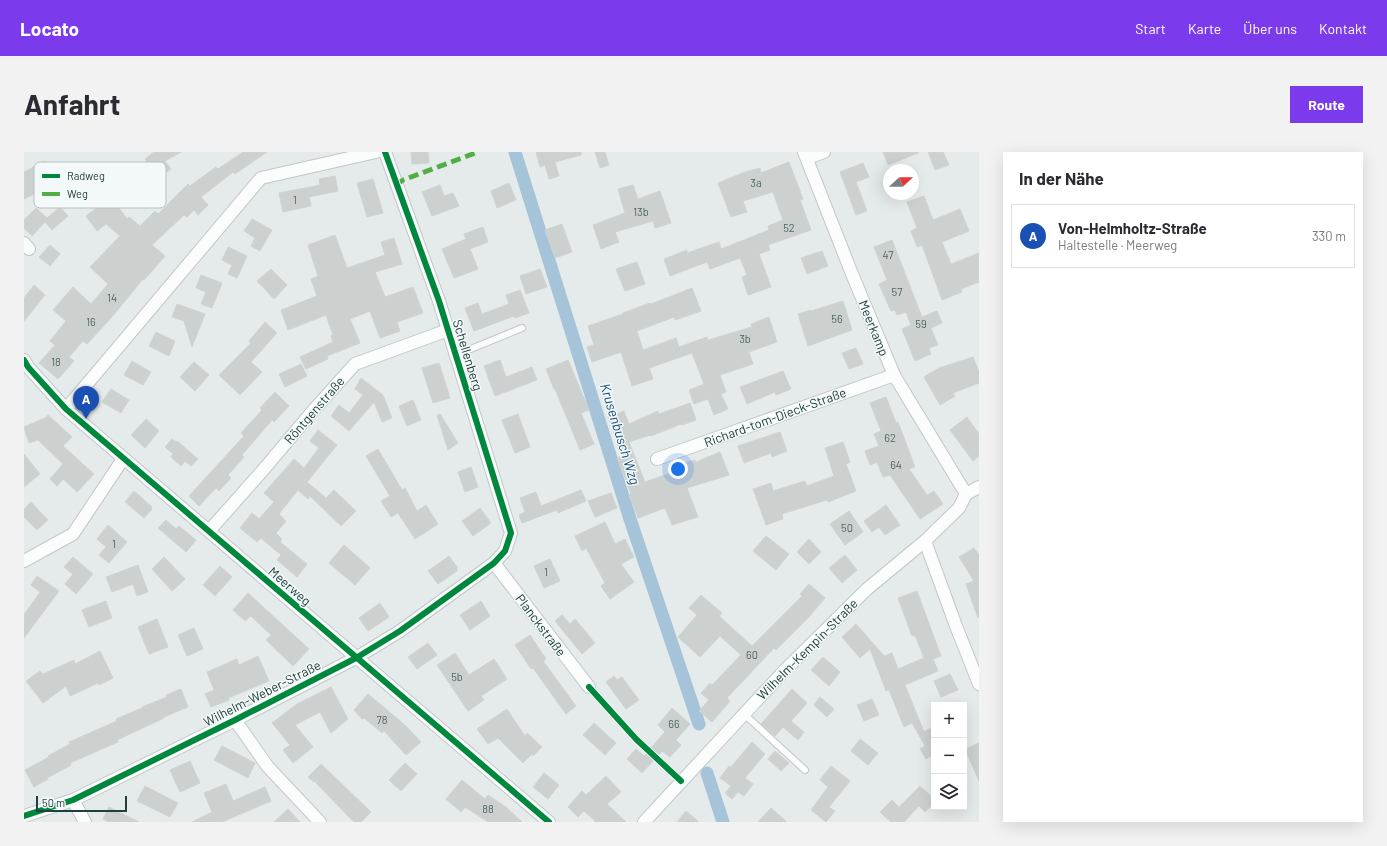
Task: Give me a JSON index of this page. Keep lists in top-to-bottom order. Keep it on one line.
{"streets":{"street":["Meerkamp","Schellenberg","Röntgenstraße","Richard-tom-Dieck-Straße","Meerweg","Planckstraße","Wilhelm-Kempin-Straße","Wilhelm-Weber-Straße"]},"crossings":[["Meerkamp","Richard-tom-Dieck-Straße"],["Meerkamp","Wilhelm-Kempin-Straße"],["Schellenberg","Röntgenstraße"],["Schellenberg","Planckstraße"],["Schellenberg","Wilhelm-Weber-Straße"],["Röntgenstraße","Meerweg"],["Meerweg","Wilhelm-Weber-Straße"],["Planckstraße","Wilhelm-Weber-Straße"]],"water":["Krusenbusch Wzg"],"house_numbers":["3a","1","13b","52","47","57","14","56","16","59","3b","18","62","64","50","1","1","60","5b","78","66","88"],"legend":["Radweg","Weg"],"scale_bar":"50 m","north":"right","page":{"header":"Locato","nav":["Start","Karte","Über uns","Kontakt"],"buttons":"Route","title":"Anfahrt","heading":"In der Nähe","list":[{"mark":"A","name":"Von-Helmholtz-Straße","note":"Haltestelle · Meerweg","value":"330 m"}],"pins":"A","map_buttons":["+","−"],"scale":"50 m"}}
